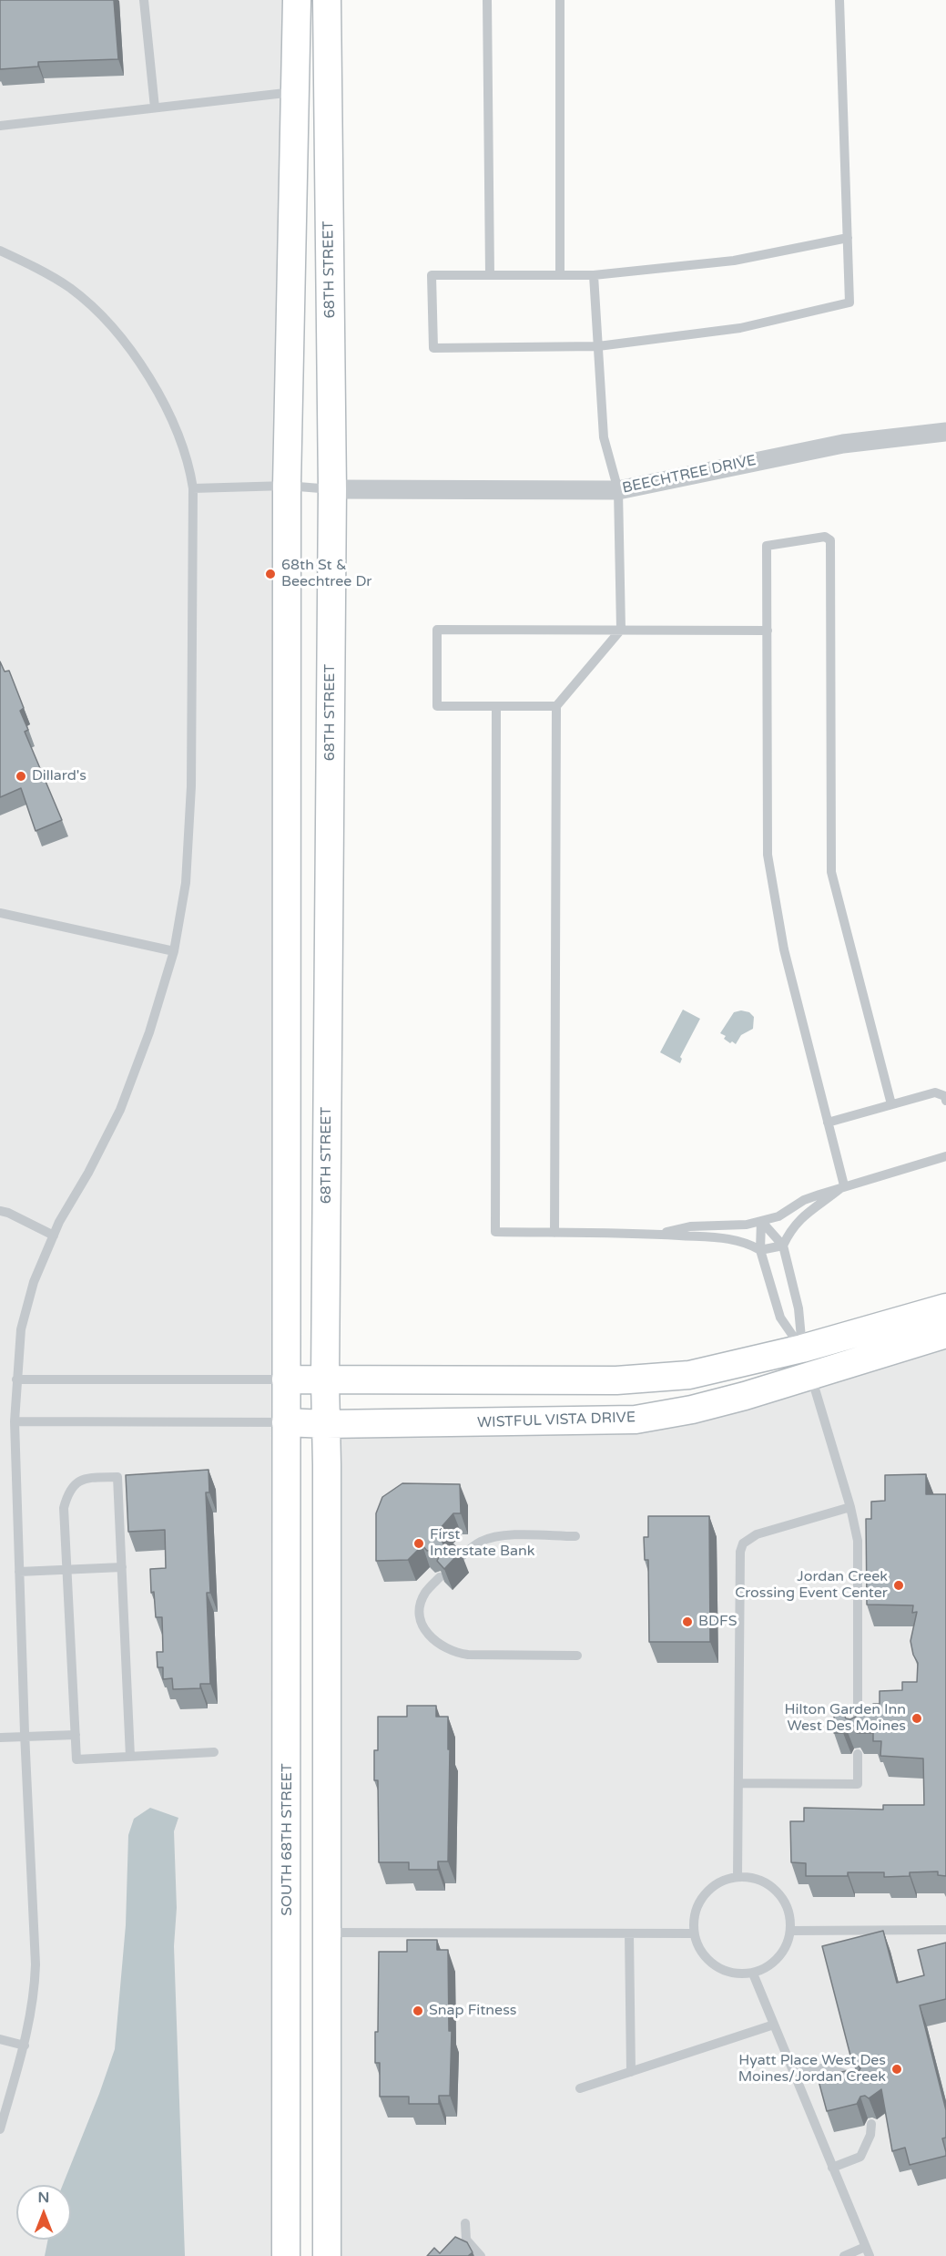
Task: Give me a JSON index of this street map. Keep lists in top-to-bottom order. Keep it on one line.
{"streets":{"street":["68TH STREET","BEECHTREE DRIVE","WISTFUL VISTA DRIVE","SOUTH 68TH STREET"]},"crossings":[["68TH STREET","BEECHTREE DRIVE"],["68TH STREET","WISTFUL VISTA DRIVE"],["WISTFUL VISTA DRIVE","SOUTH 68TH STREET"]],"places":["68th St & Beechtree Dr","Dillard's","First Interstate Bank","Jordan Creek Crossing Event Center","BDFS","Hilton Garden Inn West Des Moines","Snap Fitness","Hyatt Place West Des Moines/Jordan Creek"],"north":"top"}
